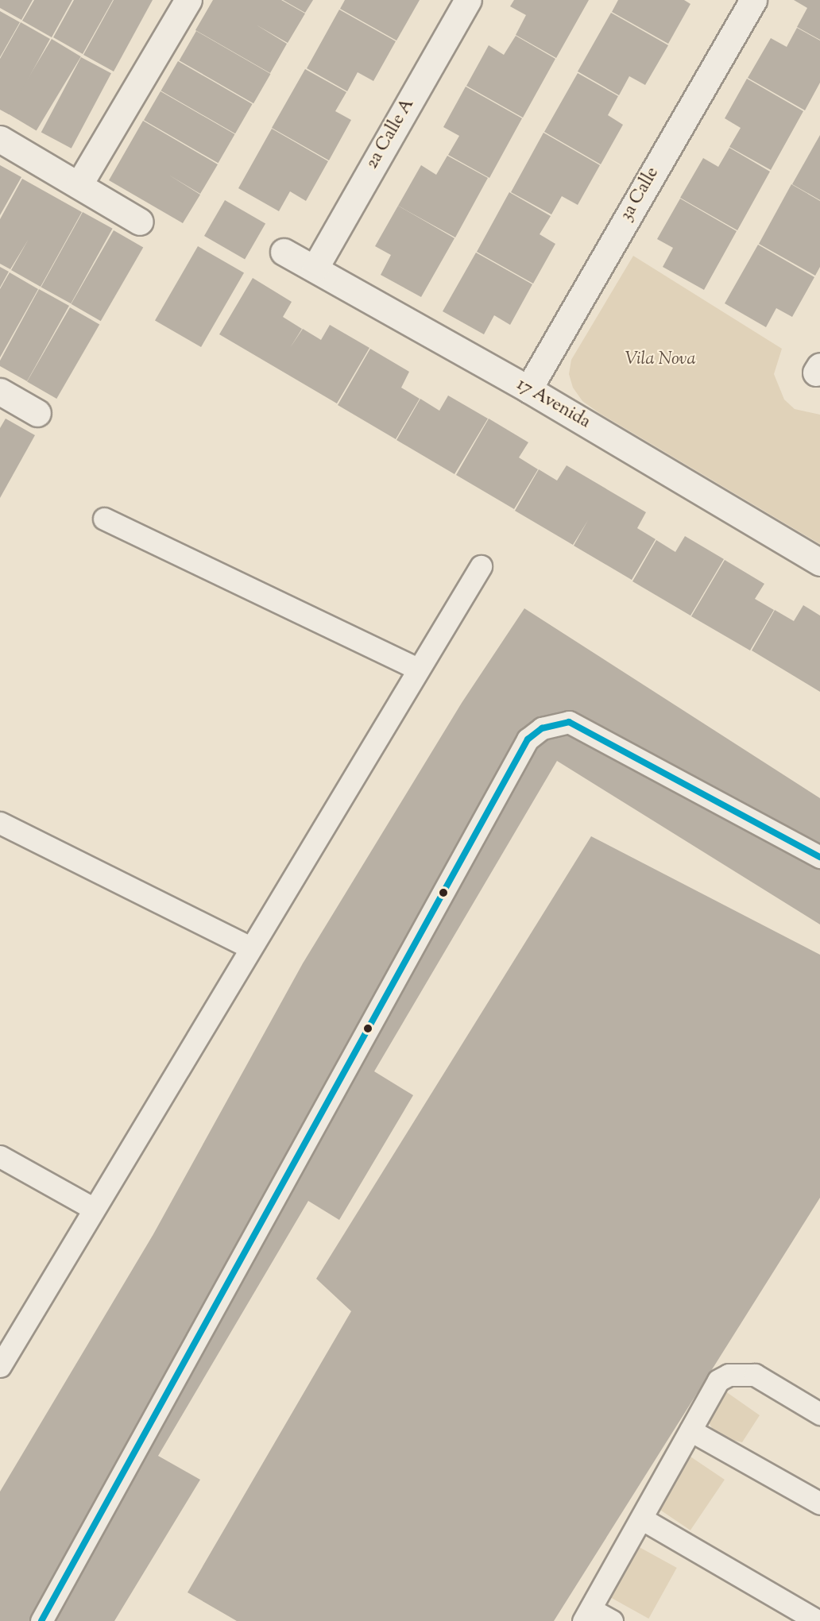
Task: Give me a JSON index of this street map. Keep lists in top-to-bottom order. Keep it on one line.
{"streets":{"street":["2a Calle A","3a Calle","17 Avenida"]},"crossings":[["2a Calle A","17 Avenida"],["3a Calle","17 Avenida"]],"parks":["Vila Nova"]}
